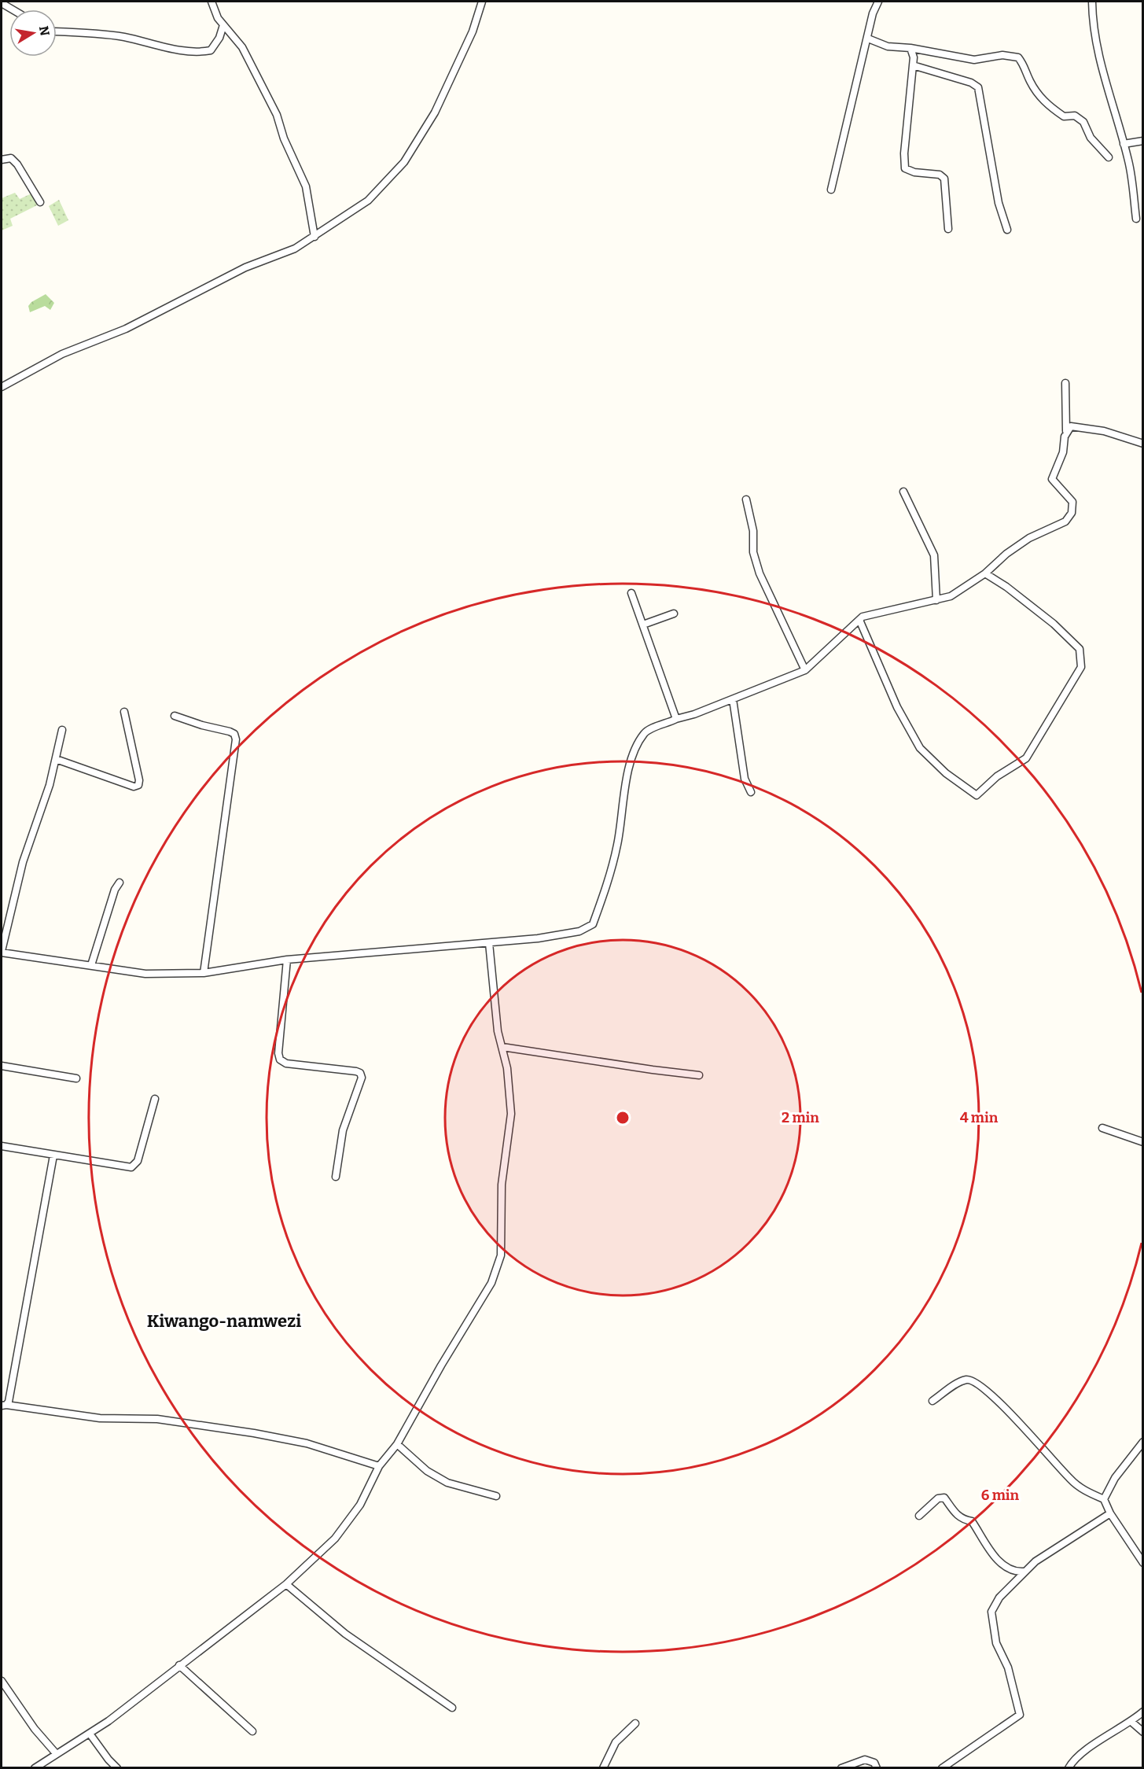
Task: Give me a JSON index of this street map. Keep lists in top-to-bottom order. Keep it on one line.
{"districts":["Kiwango-namwezi"],"north":"right","rings":["2 min","4 min","6 min"]}
